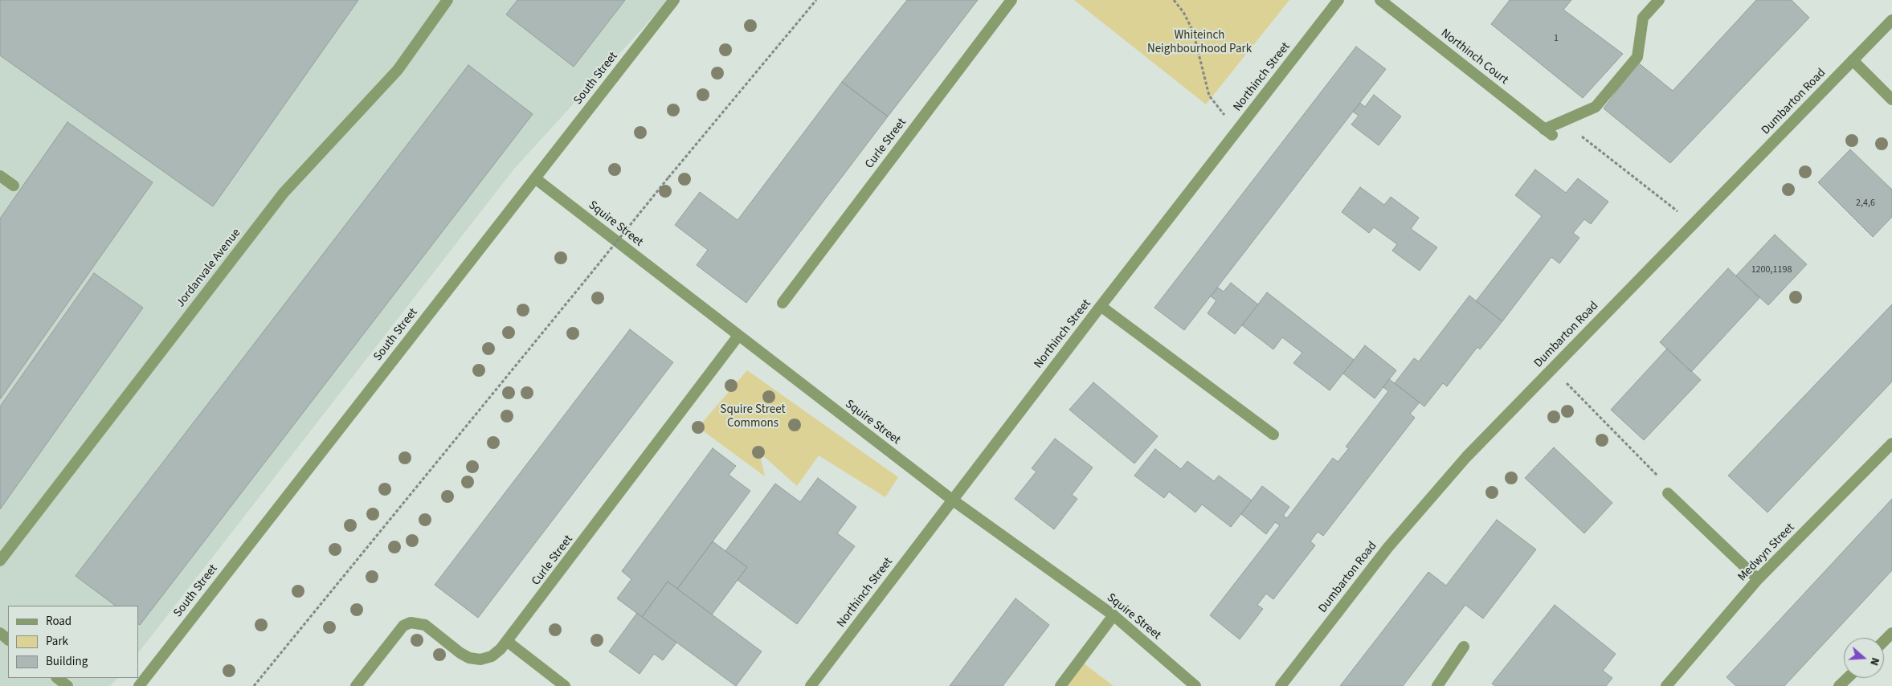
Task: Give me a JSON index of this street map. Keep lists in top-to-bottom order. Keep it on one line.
{"streets":{"street":["Northinch Court","Northinch Street","South Street","Dumbarton Road","Curle Street","Squire Street","Jordanvale Avenue","Medwyn Street"]},"crossings":[["Northinch Street","Squire Street"],["South Street","Squire Street"],["Curle Street","Squire Street"]],"parks":["Whiteinch Neighbourhood Park","Squire Street Commons"],"house_numbers":["1","2,4,6","1200,1198"],"legend":["Road","Park","Building"],"north":"right"}
